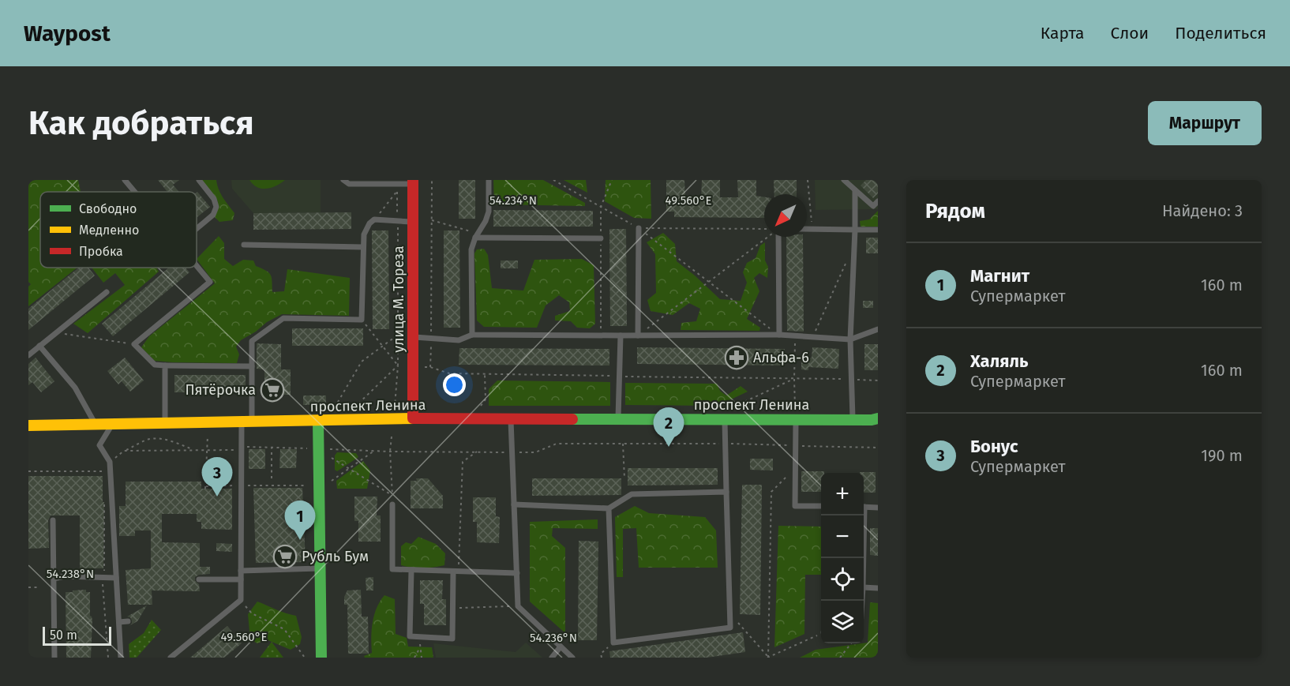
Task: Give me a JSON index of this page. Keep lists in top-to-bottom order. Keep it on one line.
{"streets":{"main road":["улица М. Тореза","проспект Ленина"]},"crossings":[["улица М. Тореза","проспект Ленина"]],"places":{"pharmacy":["Альфа-6"],"supermarket":["Пятёрочка","Рубль Бум"]},"legend":["Свободно","Медленно","Пробка"],"scale_bar":"50 m","north":"bottom left","page":{"header":"Waypost","nav":["Карта","Слои","Поделиться"],"buttons":"Маршрут","title":"Как добраться","heading":["Рядом","Найдено: 3"],"list":[{"mark":"1","name":"Магнит","note":"Супермаркет","value":"160 m"},{"mark":"2","name":"Халяль","note":"Супермаркет","value":"160 m"},{"mark":"3","name":"Бонус","note":"Супермаркет","value":"190 m"}],"pins":["2","3","1"],"map_buttons":["+","−"],"scale":"50 m"},"coordinates":["54.234°N","49.560°E","54.238°N","54.236°N"]}
